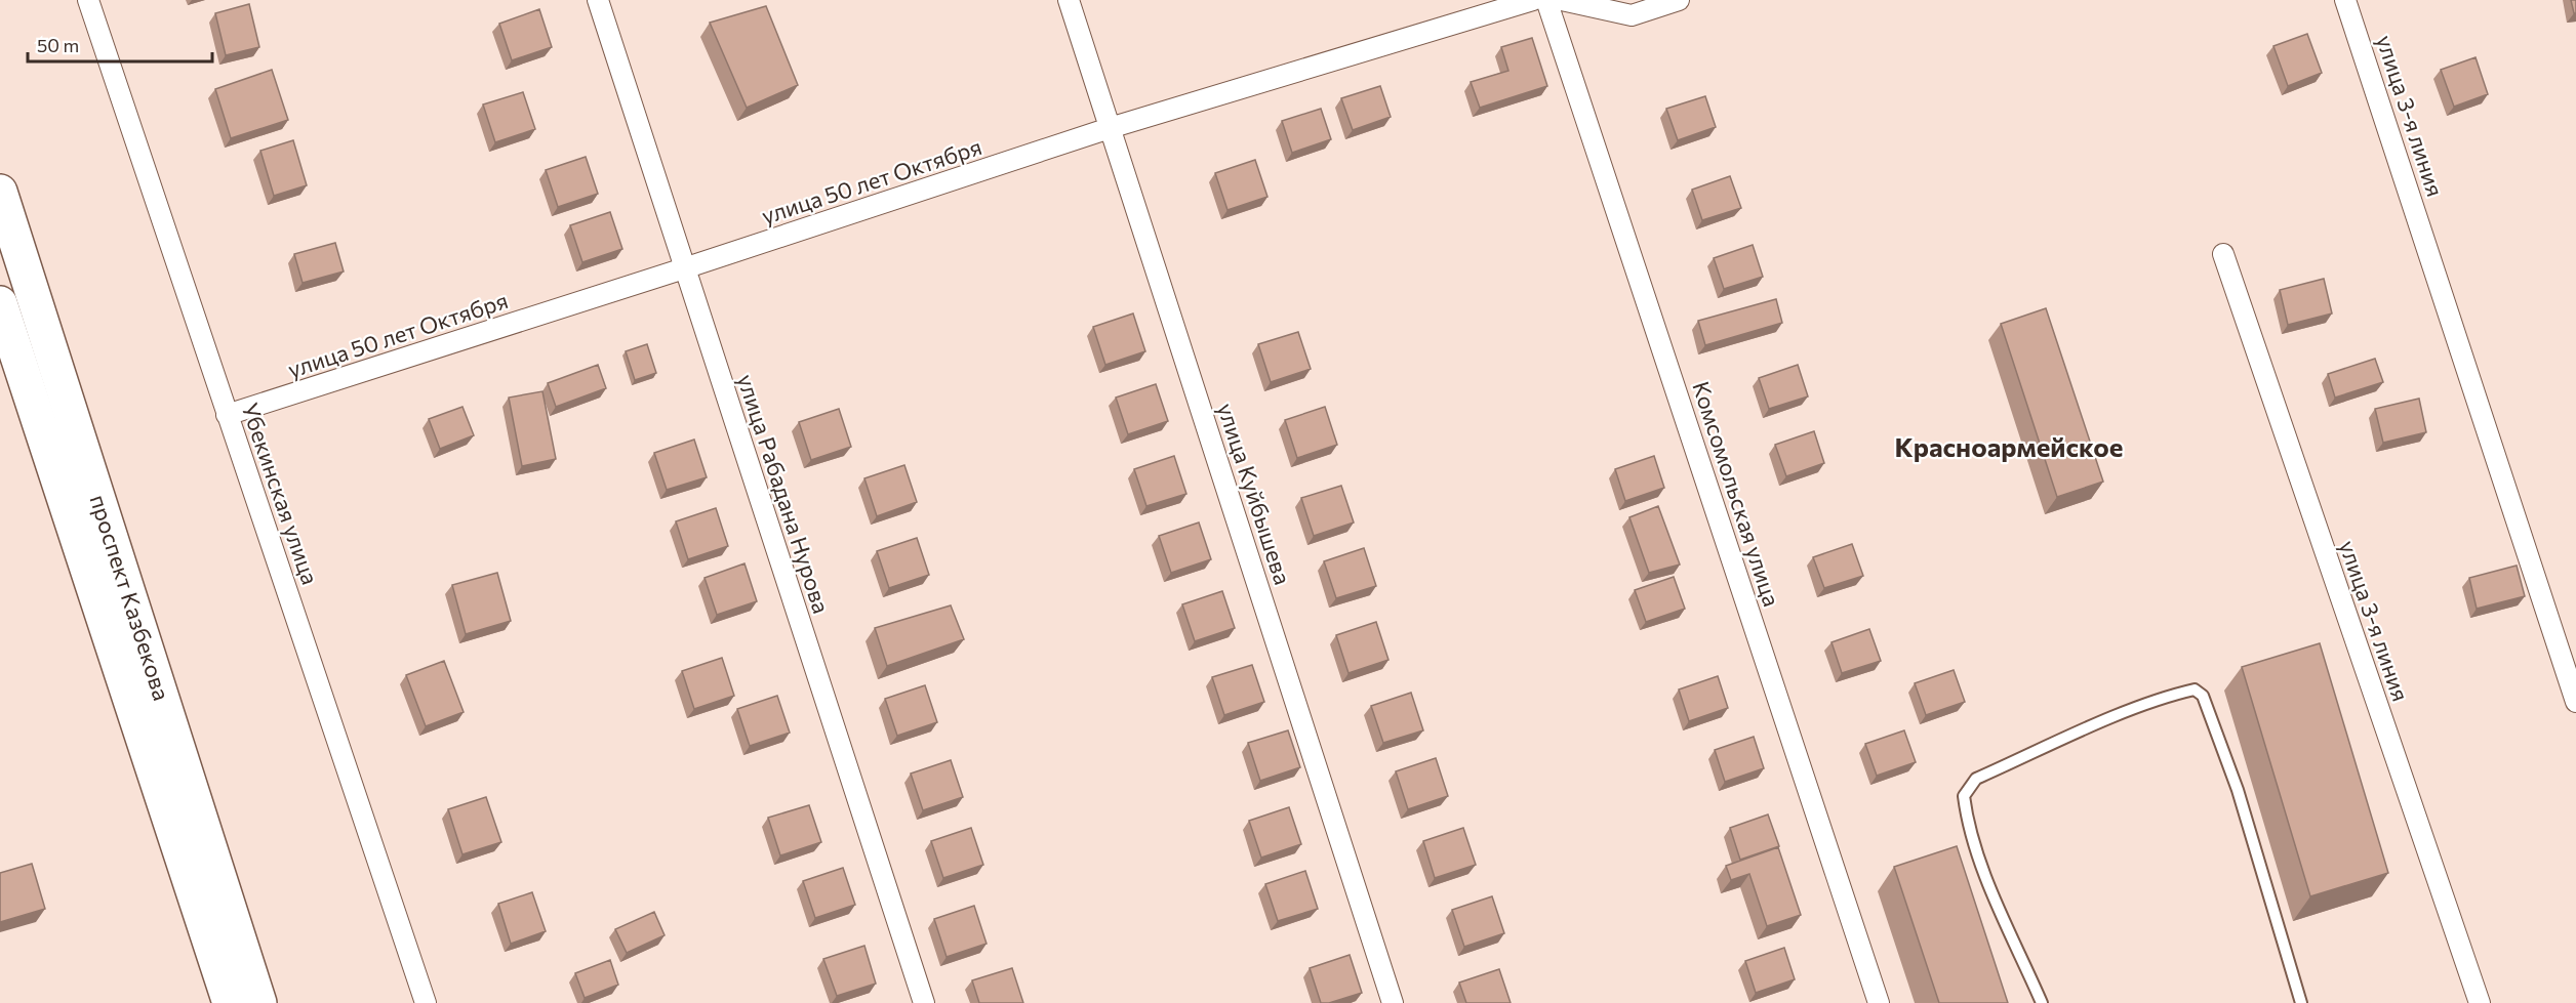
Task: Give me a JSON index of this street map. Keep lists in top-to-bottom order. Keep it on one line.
{"streets":{"highway":["проспект Казбекова"],"street":["улица 3-я линия","улица 50 лет Октября","Убекинская улица","улица Рабадана Нурова","улица Куйбышева","Комсомольская улица"]},"crossings":[["улица 50 лет Октября","Убекинская улица"],["улица 50 лет Октября","улица Рабадана Нурова"],["улица 50 лет Октября","улица Куйбышева"]],"districts":["Красноармейское"],"scale_bar":"50 m"}
